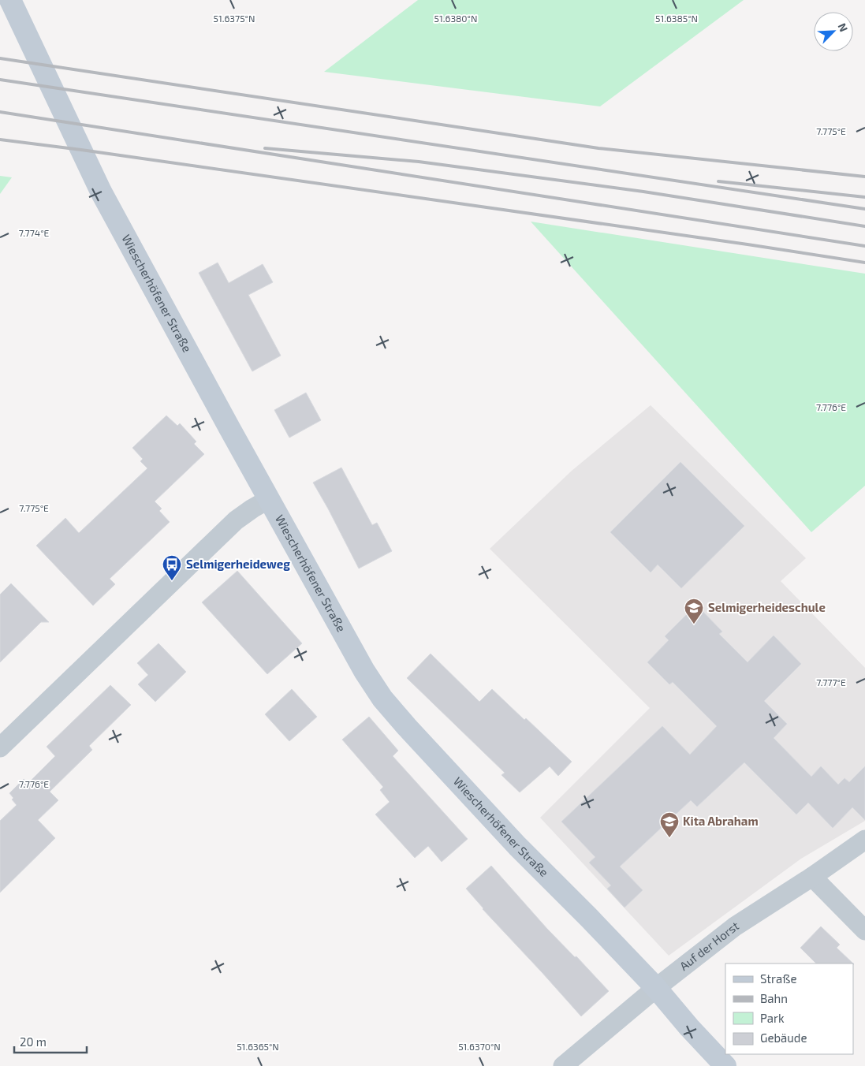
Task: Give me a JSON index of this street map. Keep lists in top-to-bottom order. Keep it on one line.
{"streets":{"street":["Wiescherhöfener Straße","Auf der Horst"]},"crossings":[["Wiescherhöfener Straße","Auf der Horst"]],"places":{"bus stop":["Selmigerheideweg"],"school or university":["Selmigerheideschule","Kita Abraham"]},"legend":["Straße","Bahn","Park","Gebäude"],"scale_bar":"20 m","north":"top right","coordinates":["51.6375°N","51.6385°N","51.6380°N","7.775°E","7.774°E","7.776°E","7.777°E","51.6365°N","51.6370°N"]}
